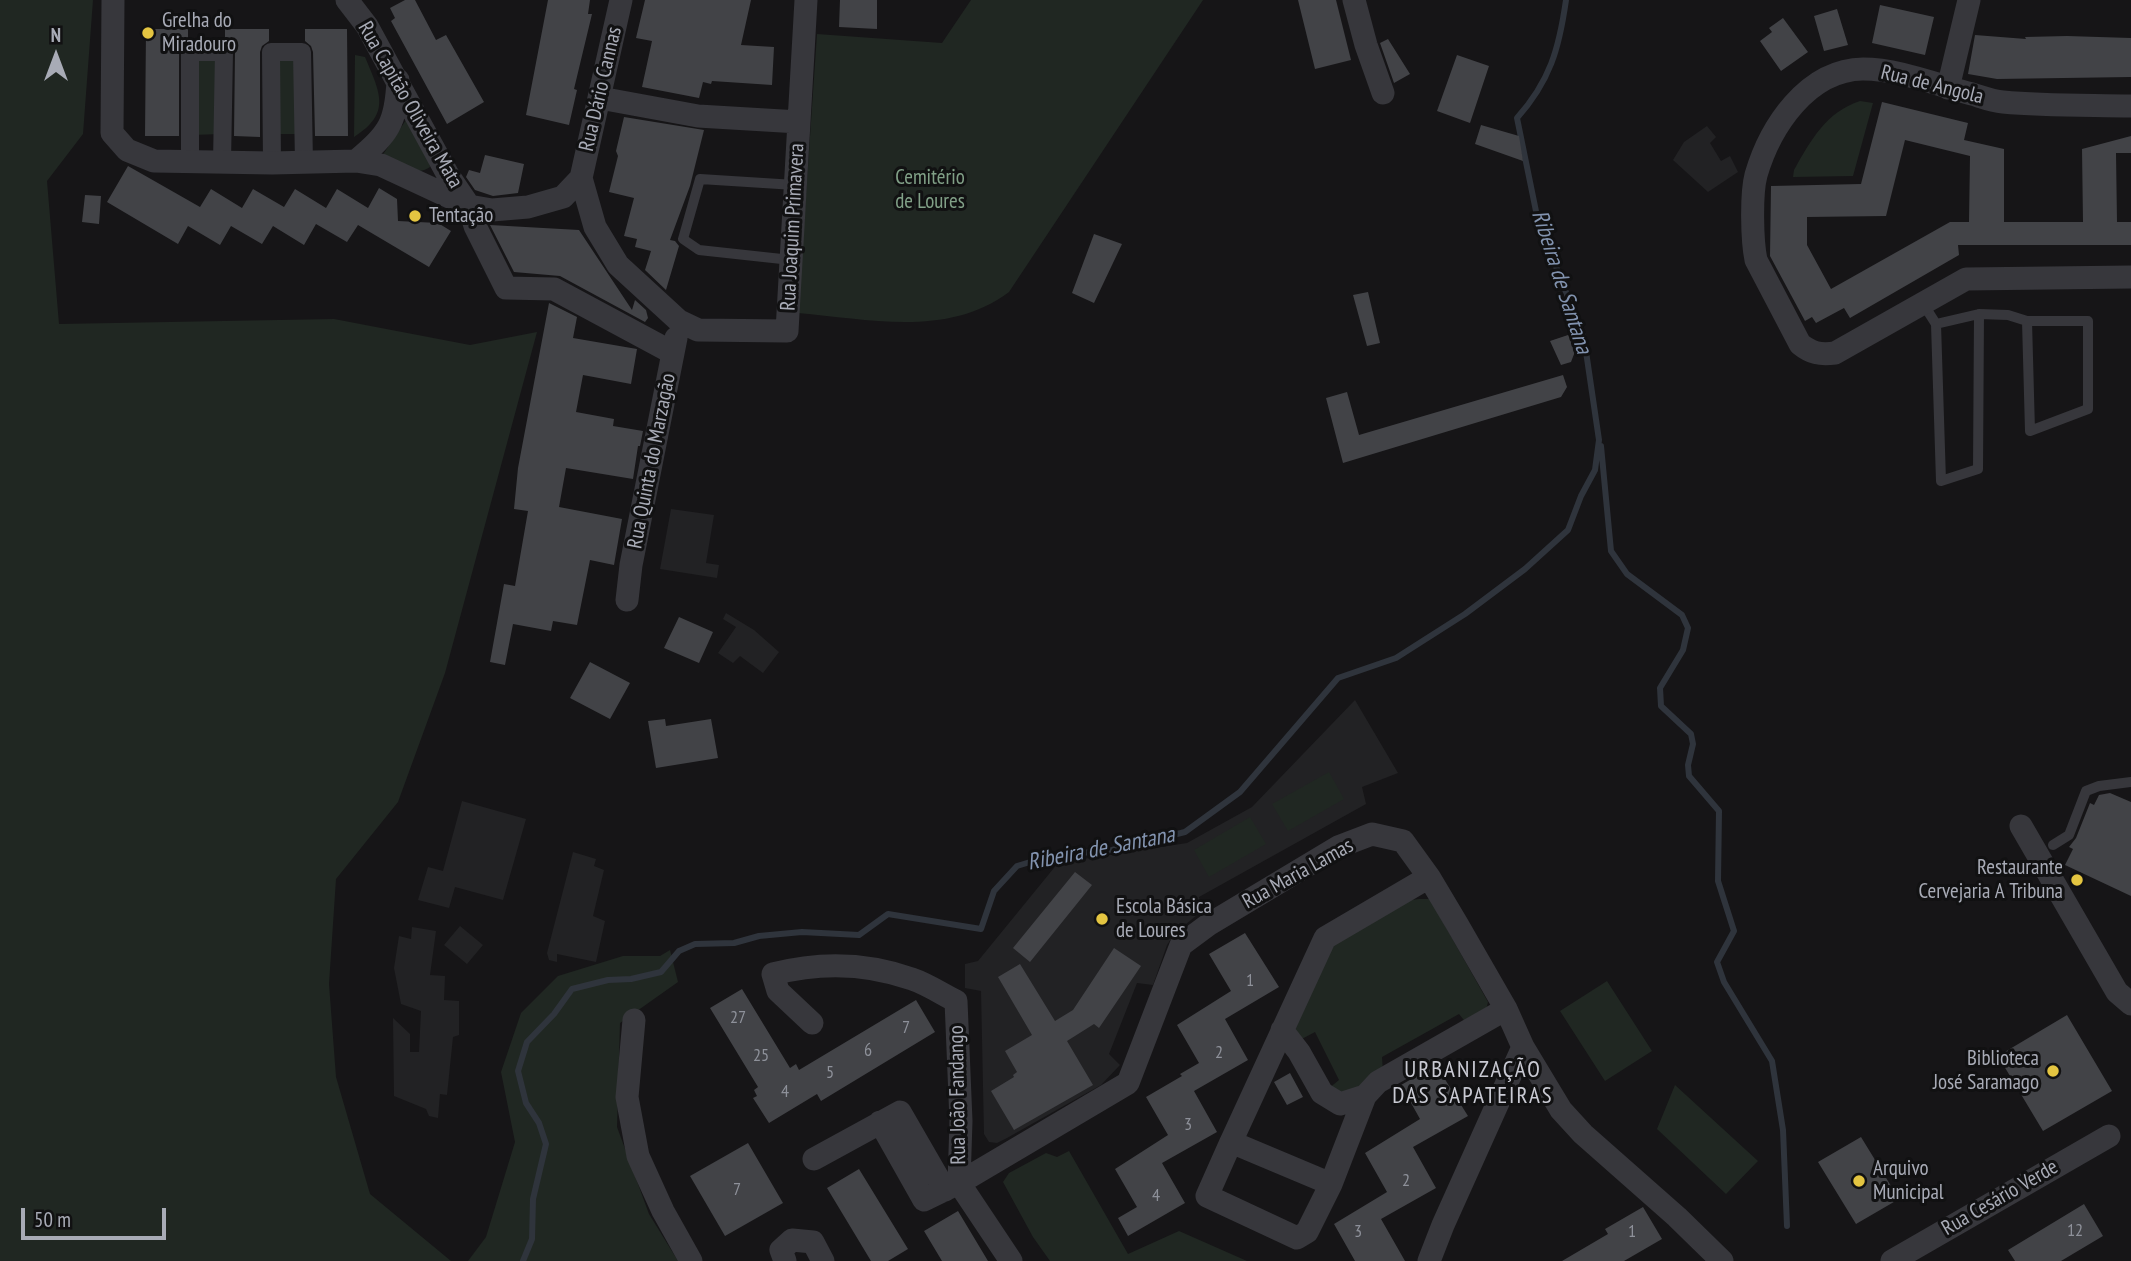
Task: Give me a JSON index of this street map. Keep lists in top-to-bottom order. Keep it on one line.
{"streets":{"street":["Rua de Angola","Rua Dário Cannas","Rua Capitão Oliveira Mata","Rua Joaquim Primavera","Rua Quinta do Marzagão","Rua Maria Lamas","Rua João Fandango","Rua Cesário Verde"]},"crossings":[["Rua Dário Cannas","Rua Capitão Oliveira Mata"],["Rua Dário Cannas","Rua Joaquim Primavera"],["Rua Dário Cannas","Rua Quinta do Marzagão"],["Rua Capitão Oliveira Mata","Rua Quinta do Marzagão"],["Rua Maria Lamas","Rua João Fandango"]],"districts":["URBANIZAÇÃO DAS SAPATEIRAS"],"water":["Ribeira de Santana"],"parks":["Cemitério de Loures"],"places":["Grelha do Miradouro","Tentação","Restaurante Cervejaria A Tribuna","Escola Básica de Loures","Biblioteca José Saramago","Arquivo Municipal"],"house_numbers":["1","27","7","6","2","25","5","4","3","2","7","4","12","3","1"],"scale_bar":"50 m","north":"top"}
